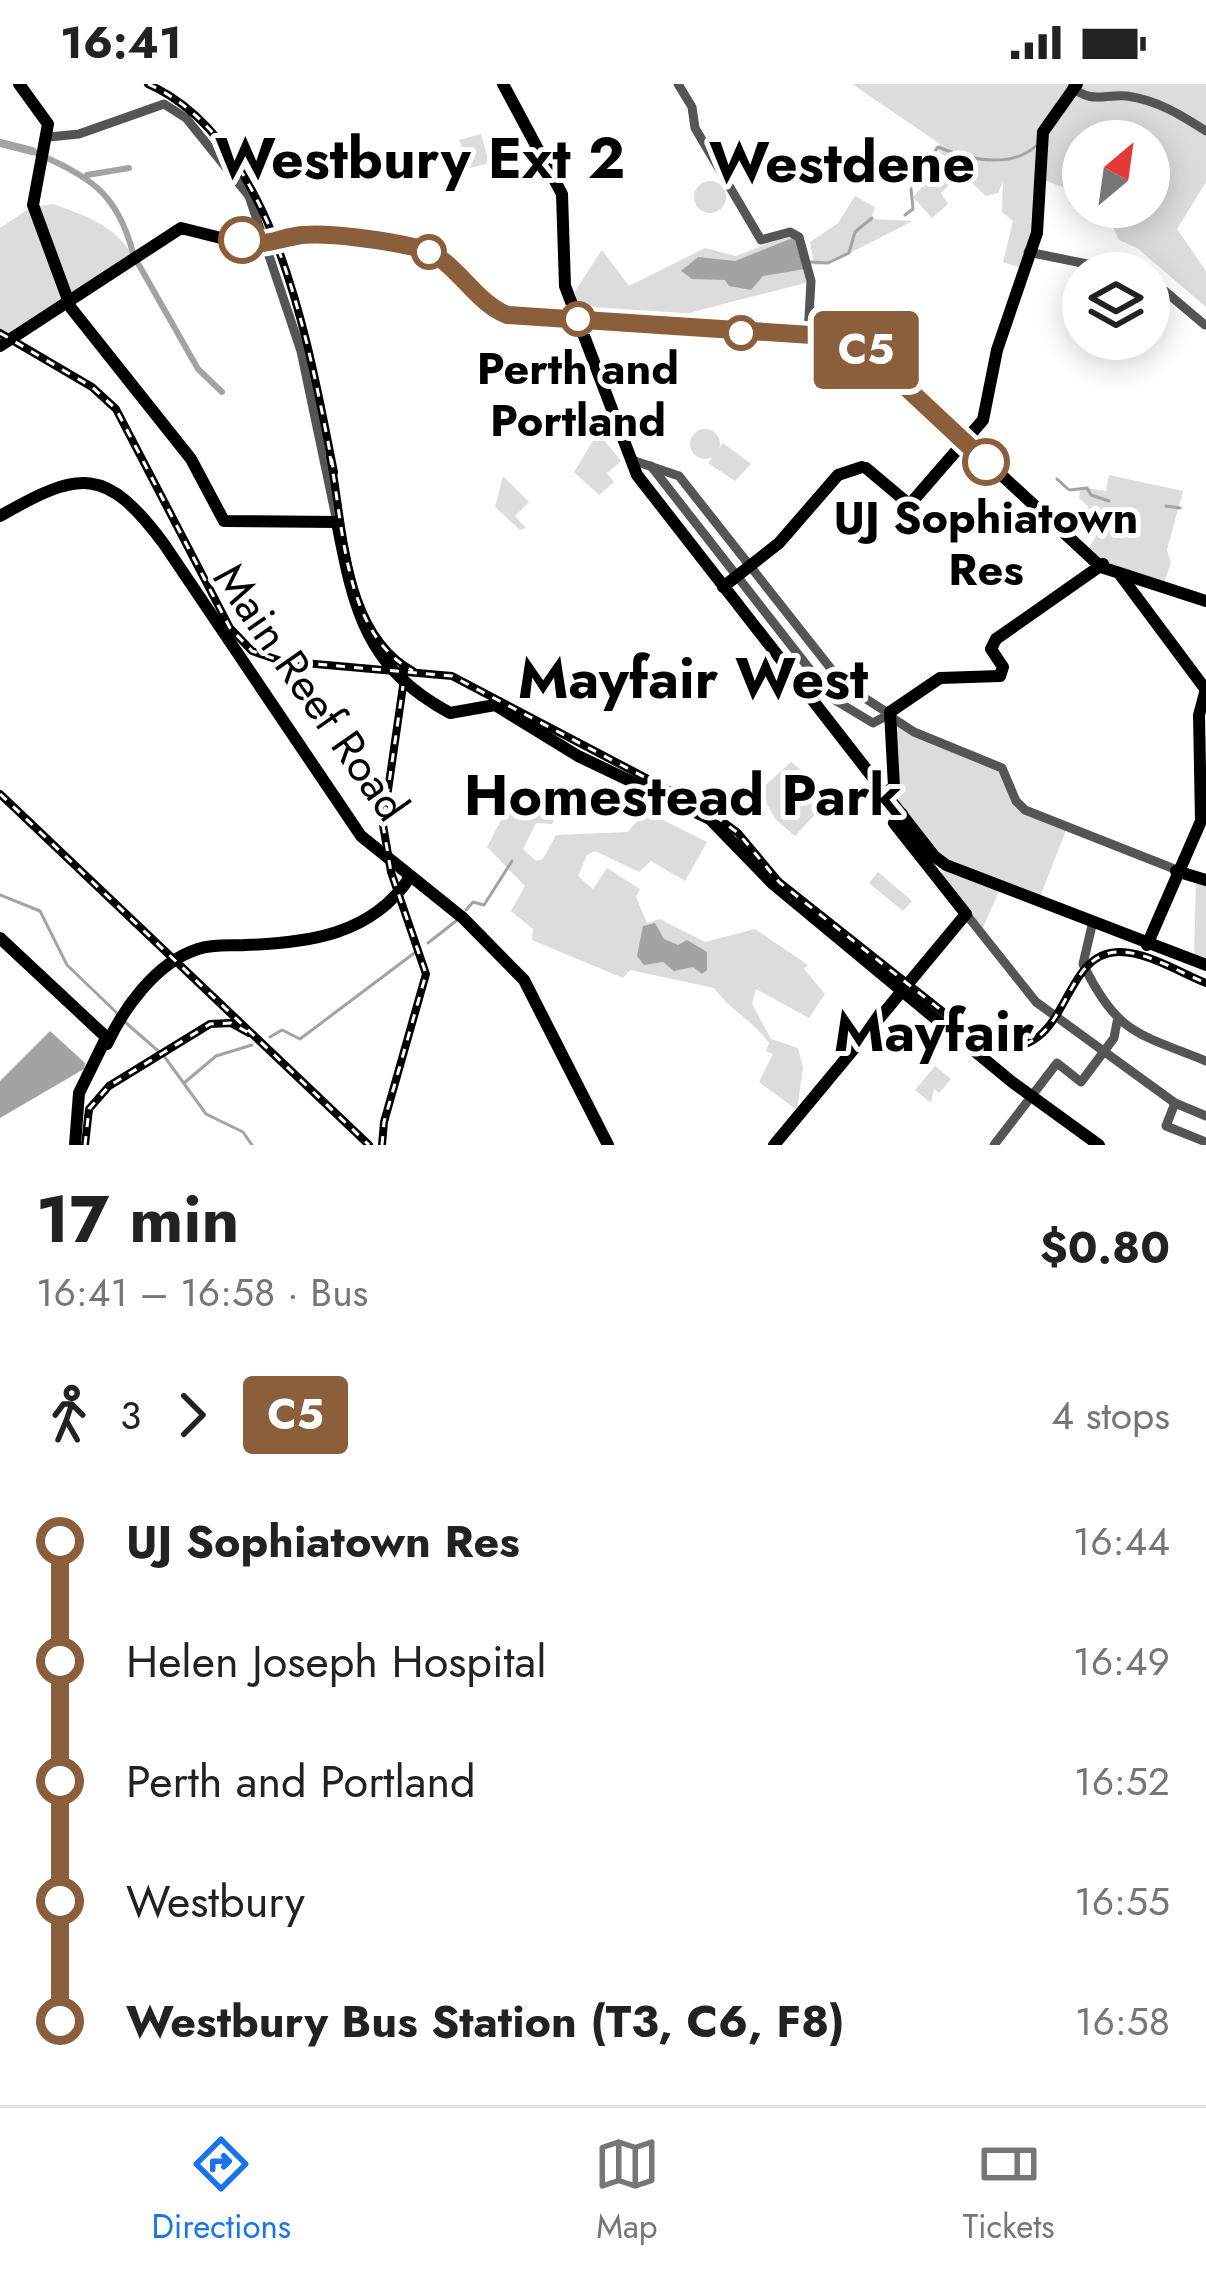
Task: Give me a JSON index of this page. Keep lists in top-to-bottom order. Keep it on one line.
{"streets":{"main road":["Main Reef Road"]},"districts":["Westbury Ext 2","Westdene","Mayfair West","Homestead Park","Mayfair"],"places":["Perth and Portland","UJ Sophiatown Res"],"lines":["bus line C5"],"north":"top right","page":{"status":"16:41","on_map":"C5","heading":["17 min","16:41 – 16:58 · Bus","$0.80"],"legs":["3","C5","4 stops"],"list":[{"name":"UJ Sophiatown Res","value":"16:44"},{"name":"Helen Joseph Hospital","value":"16:49"},{"name":"Perth and Portland","value":"16:52"},{"name":"Westbury","value":"16:55"},{"name":"Westbury Bus Station (T3, C6, F8)","value":"16:58"}],"tabs":["Directions","Map","Tickets"]}}
